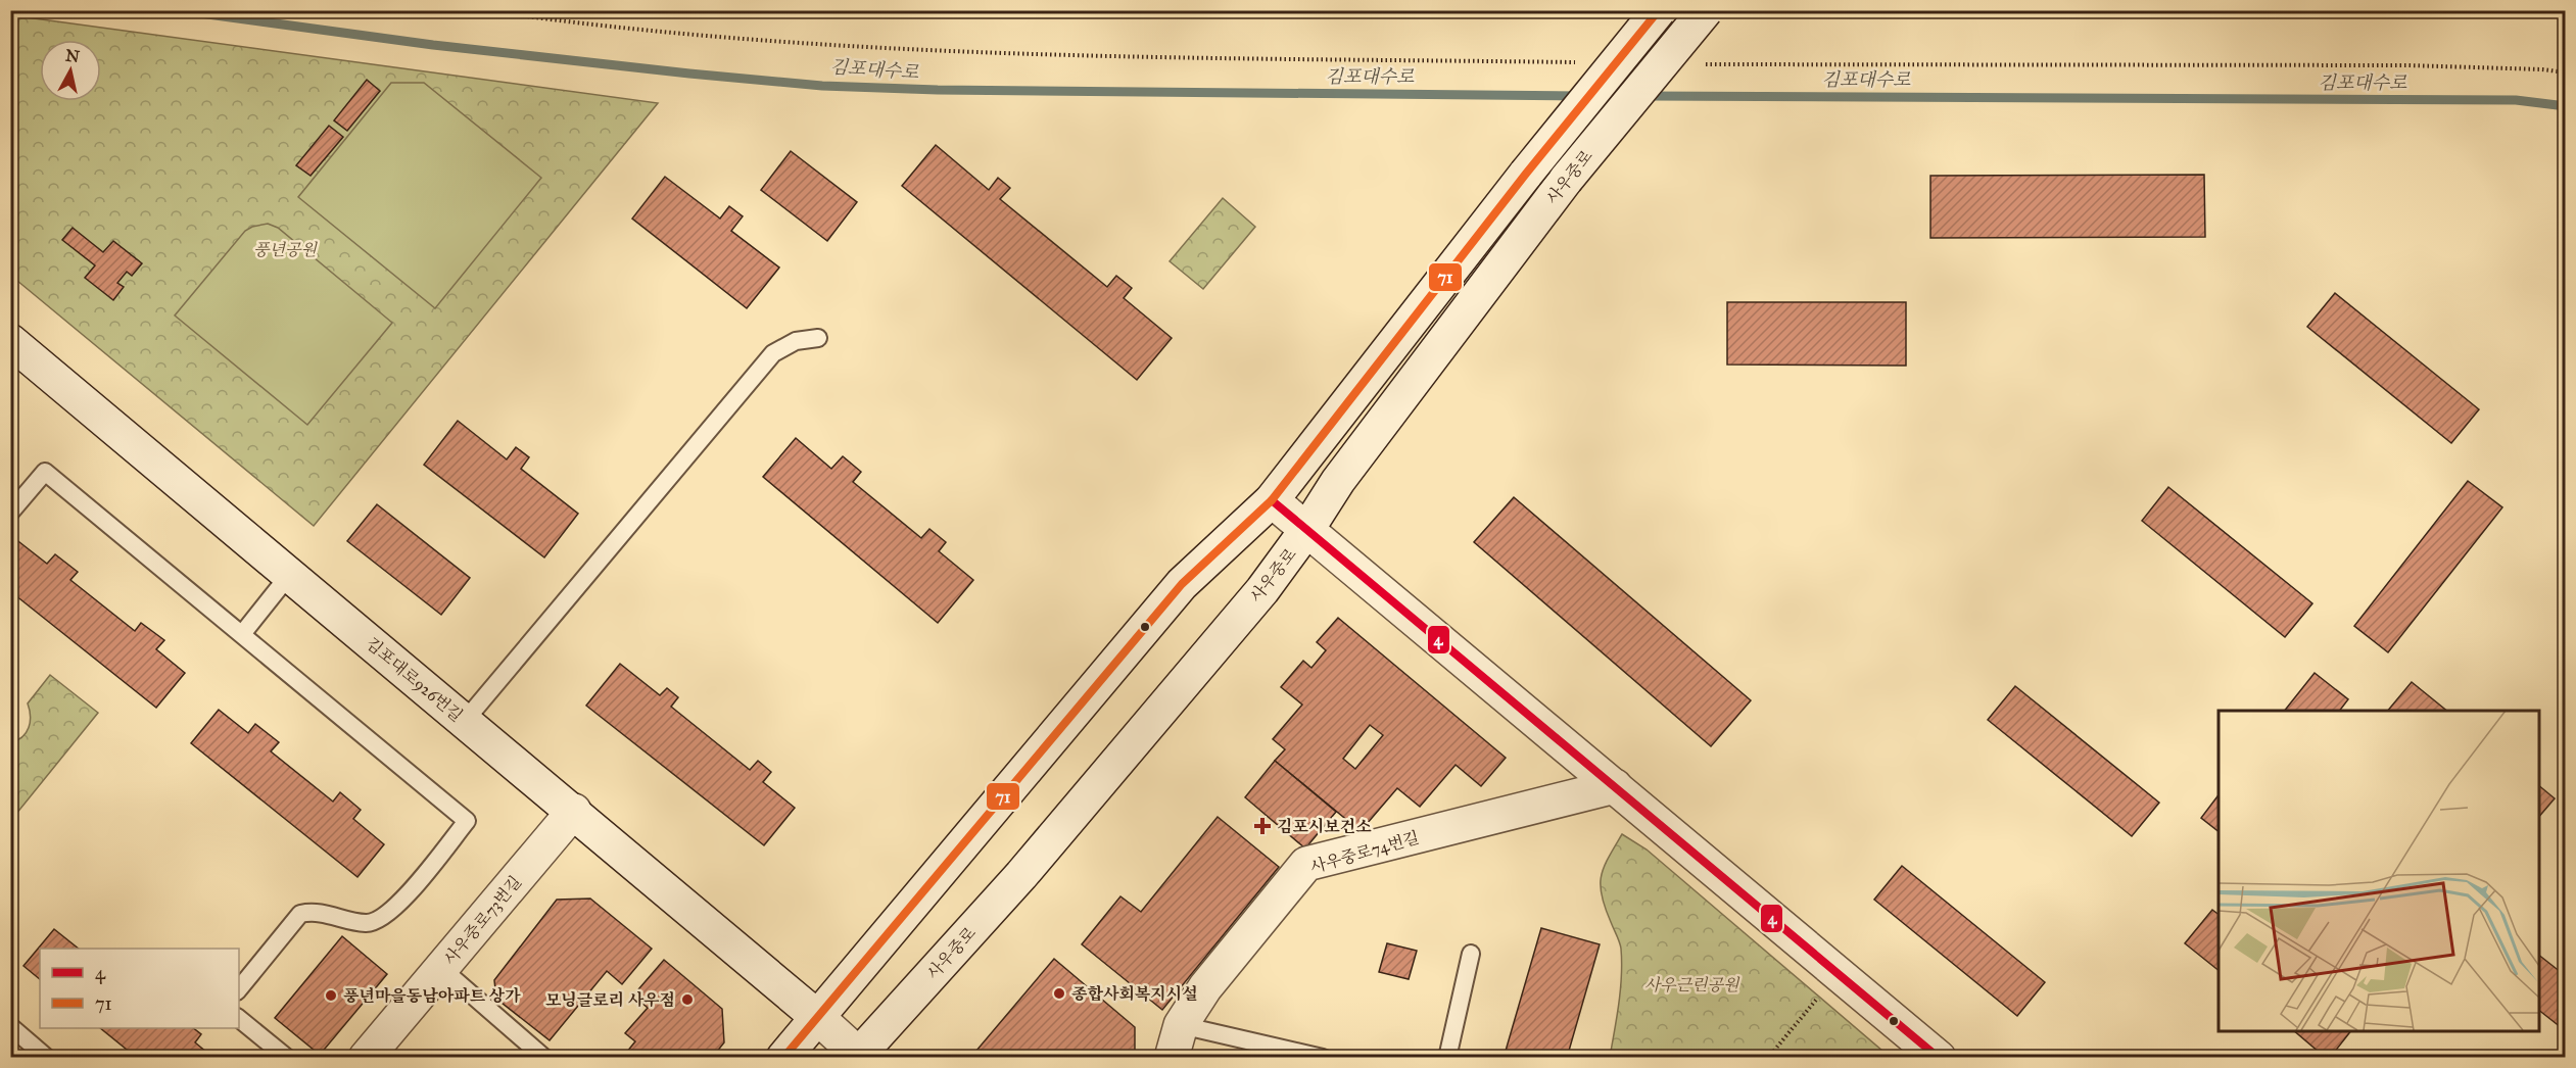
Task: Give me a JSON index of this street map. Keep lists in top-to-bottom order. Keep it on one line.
{"streets":{"street":["사우중로","김포대로926번길","사우중로74번길","사우중로73번길"]},"crossings":[["사우중로","김포대로926번길"],["김포대로926번길","사우중로73번길"]],"water":["김포대수로"],"parks":["풍년공원","사우근린공원"],"places":{"health":["김포시보건소"],"other":["종합사회복지시설","풍년마을동남아파트 상가","모닝글로리 사우점"]},"lines":["transit line 71","transit line 4"],"legend":["4","71"],"north":"top"}
